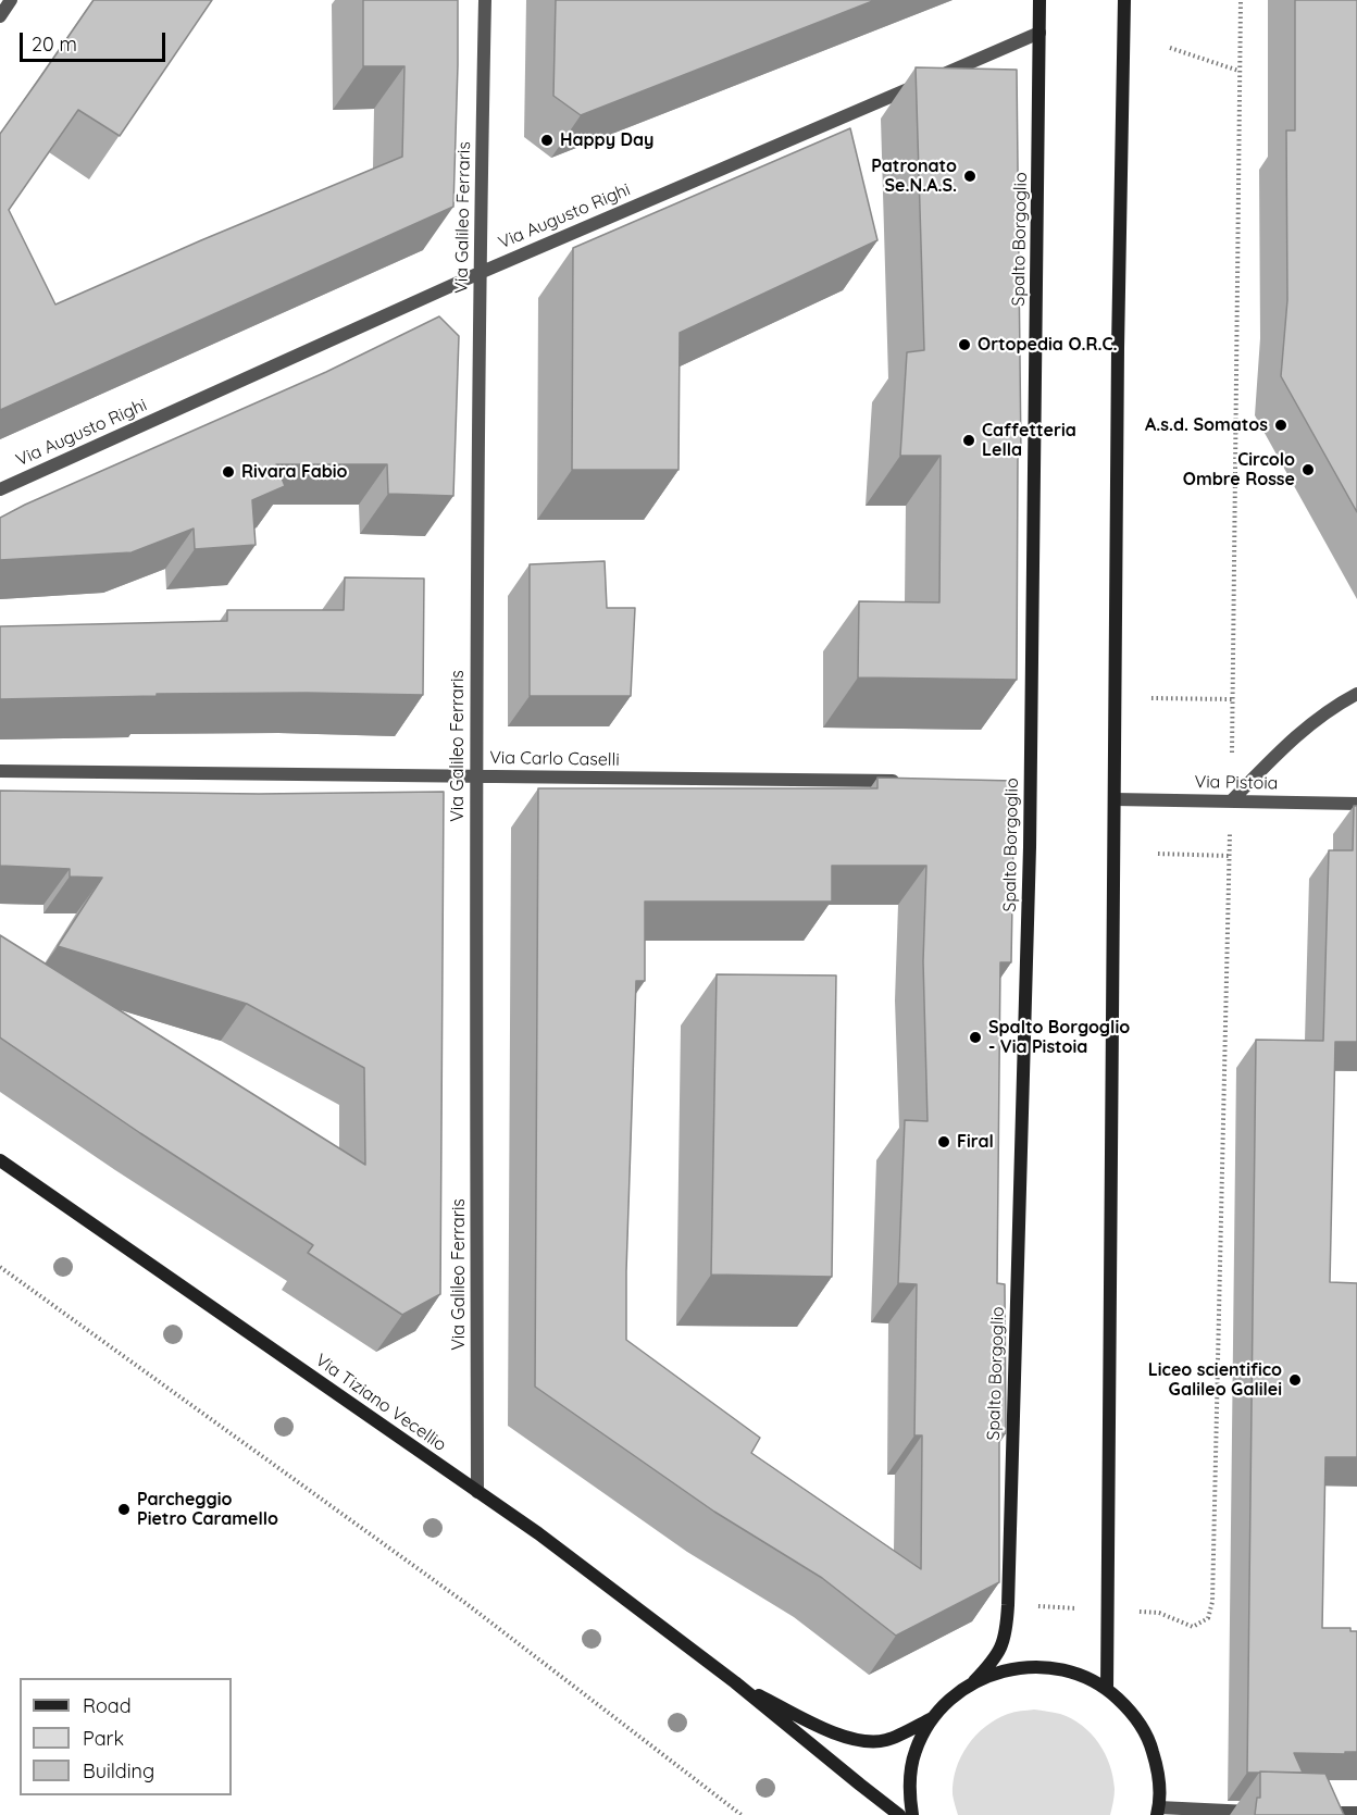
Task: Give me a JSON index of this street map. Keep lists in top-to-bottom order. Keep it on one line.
{"streets":{"main road":["Spalto Borgoglio","Via Tiziano Vecellio"],"street":["Via Augusto Righi","Via Galileo Ferraris","Via Carlo Caselli","Via Pistoia"]},"crossings":[["Via Augusto Righi","Via Galileo Ferraris"],["Via Augusto Righi","Spalto Borgoglio"],["Via Galileo Ferraris","Via Carlo Caselli"],["Via Galileo Ferraris","Via Tiziano Vecellio"]],"places":["Happy Day","Patronato Se.N.A.S.","Ortopedia O.R.C.","A.s.d. Somatos","Caffetteria Lella","Circolo Ombre Rosse","Rivara Fabio","Spalto Borgoglio - Via Pistoia","Firal","Liceo scientifico Galileo Galilei","Parcheggio Pietro Caramello"],"legend":["Road","Park","Building"],"scale_bar":"20 m"}
